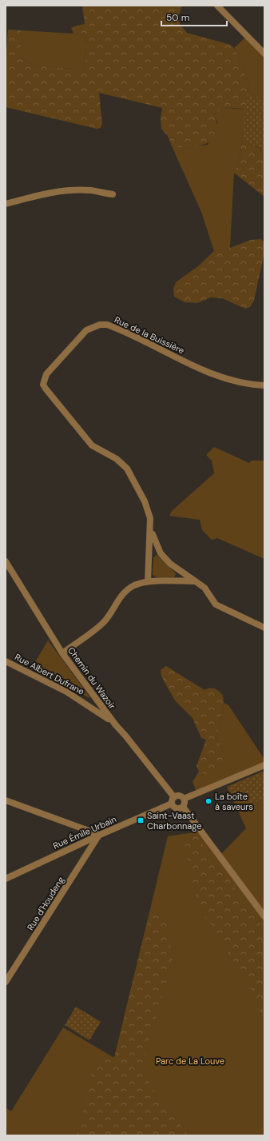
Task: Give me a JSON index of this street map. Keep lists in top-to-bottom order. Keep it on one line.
{"streets":{"street":["Rue de la Buissière","Rue Albert Dufrane","Chemin du Wazoir","Rue Émile Urbain","Rue d'Houdeng"]},"crossings":[["Rue Albert Dufrane","Chemin du Wazoir"],["Chemin du Wazoir","Rue Émile Urbain"],["Rue Émile Urbain","Rue d'Houdeng"]],"parks":["Parc de La Louve"],"places":{"other":["La boîte à saveurs"],"transit":["Saint-Vaast Charbonnage"]},"scale_bar":"50 m"}
